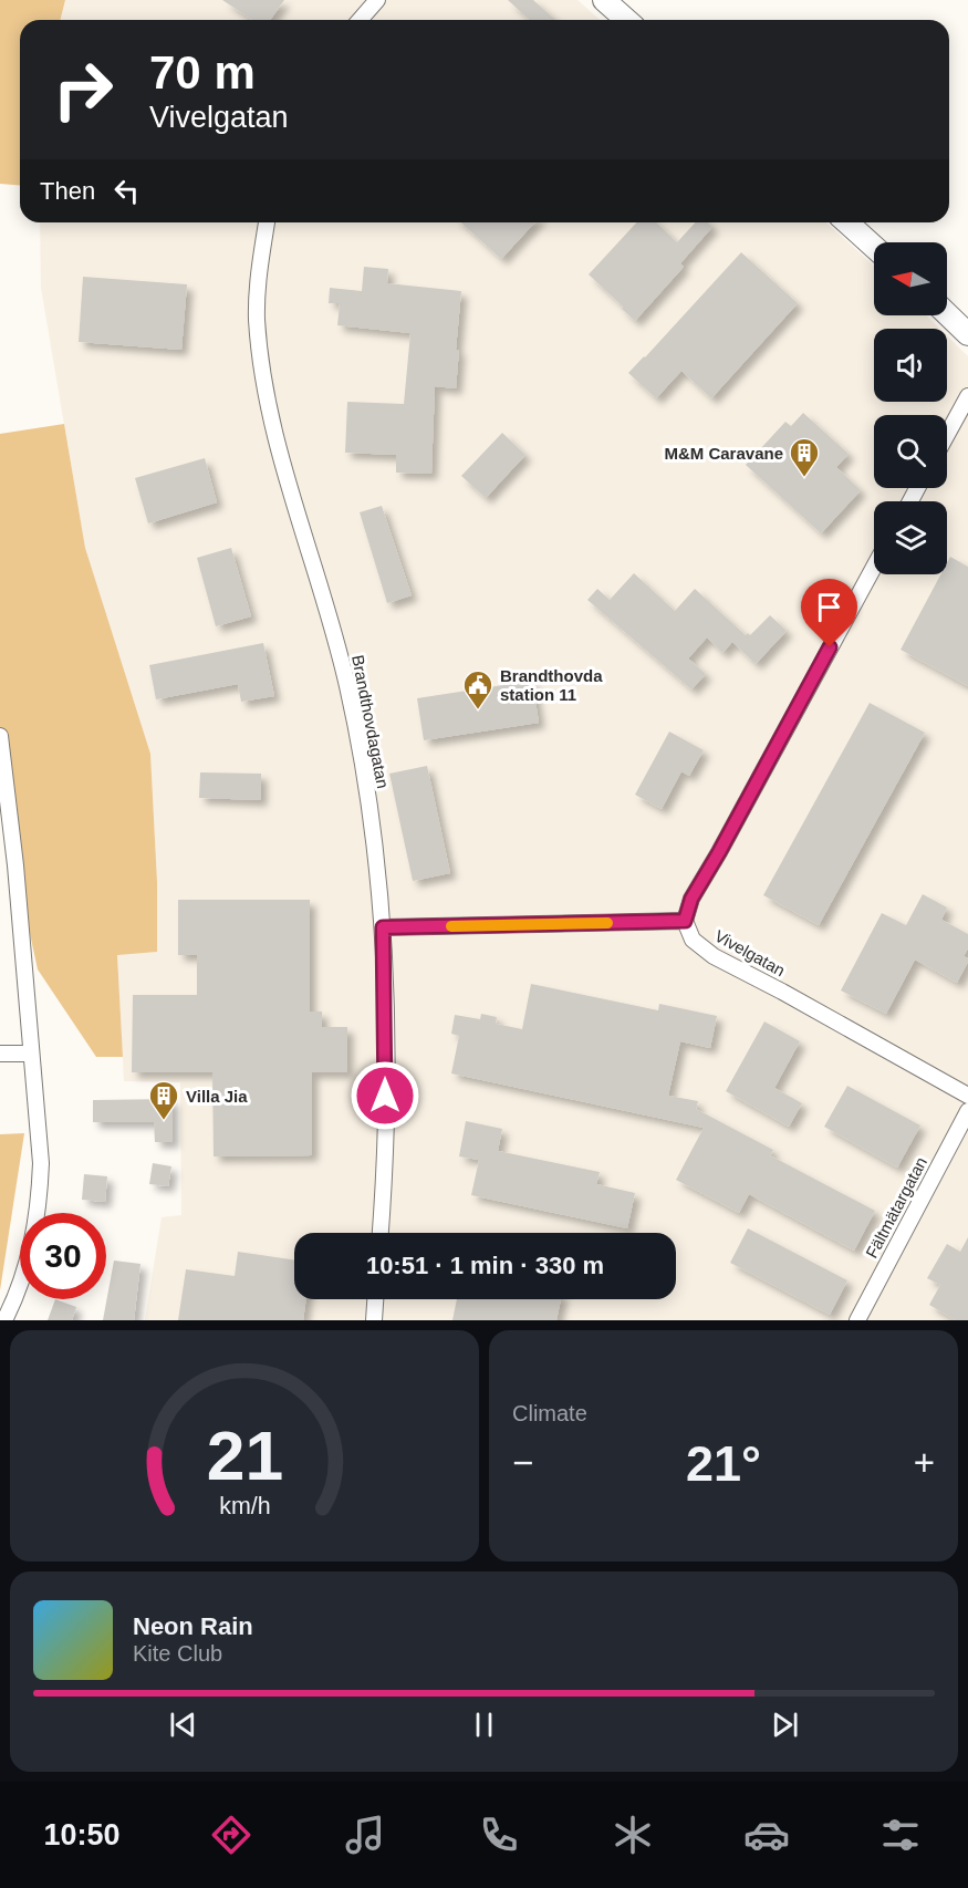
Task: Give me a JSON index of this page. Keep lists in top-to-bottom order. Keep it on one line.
{"streets":{"street":["Brandthovdagatan","Vivelgatan","Fältmätargatan"]},"places":{"building":["M&M Caravane","Villa Jia"],"public building":["Brandthovda station 11"]},"north":"left","page":{"turn":["70 m","Vivelgatan"],"then":"Then","limit":"30","trip":"10:51 · 1 min · 330 m","tile":"Climate","heat":["−","21°","+"],"song":["Neon Rain","Kite Club"],"tabs":"10:50","gauge":["21","km/h"]}}
